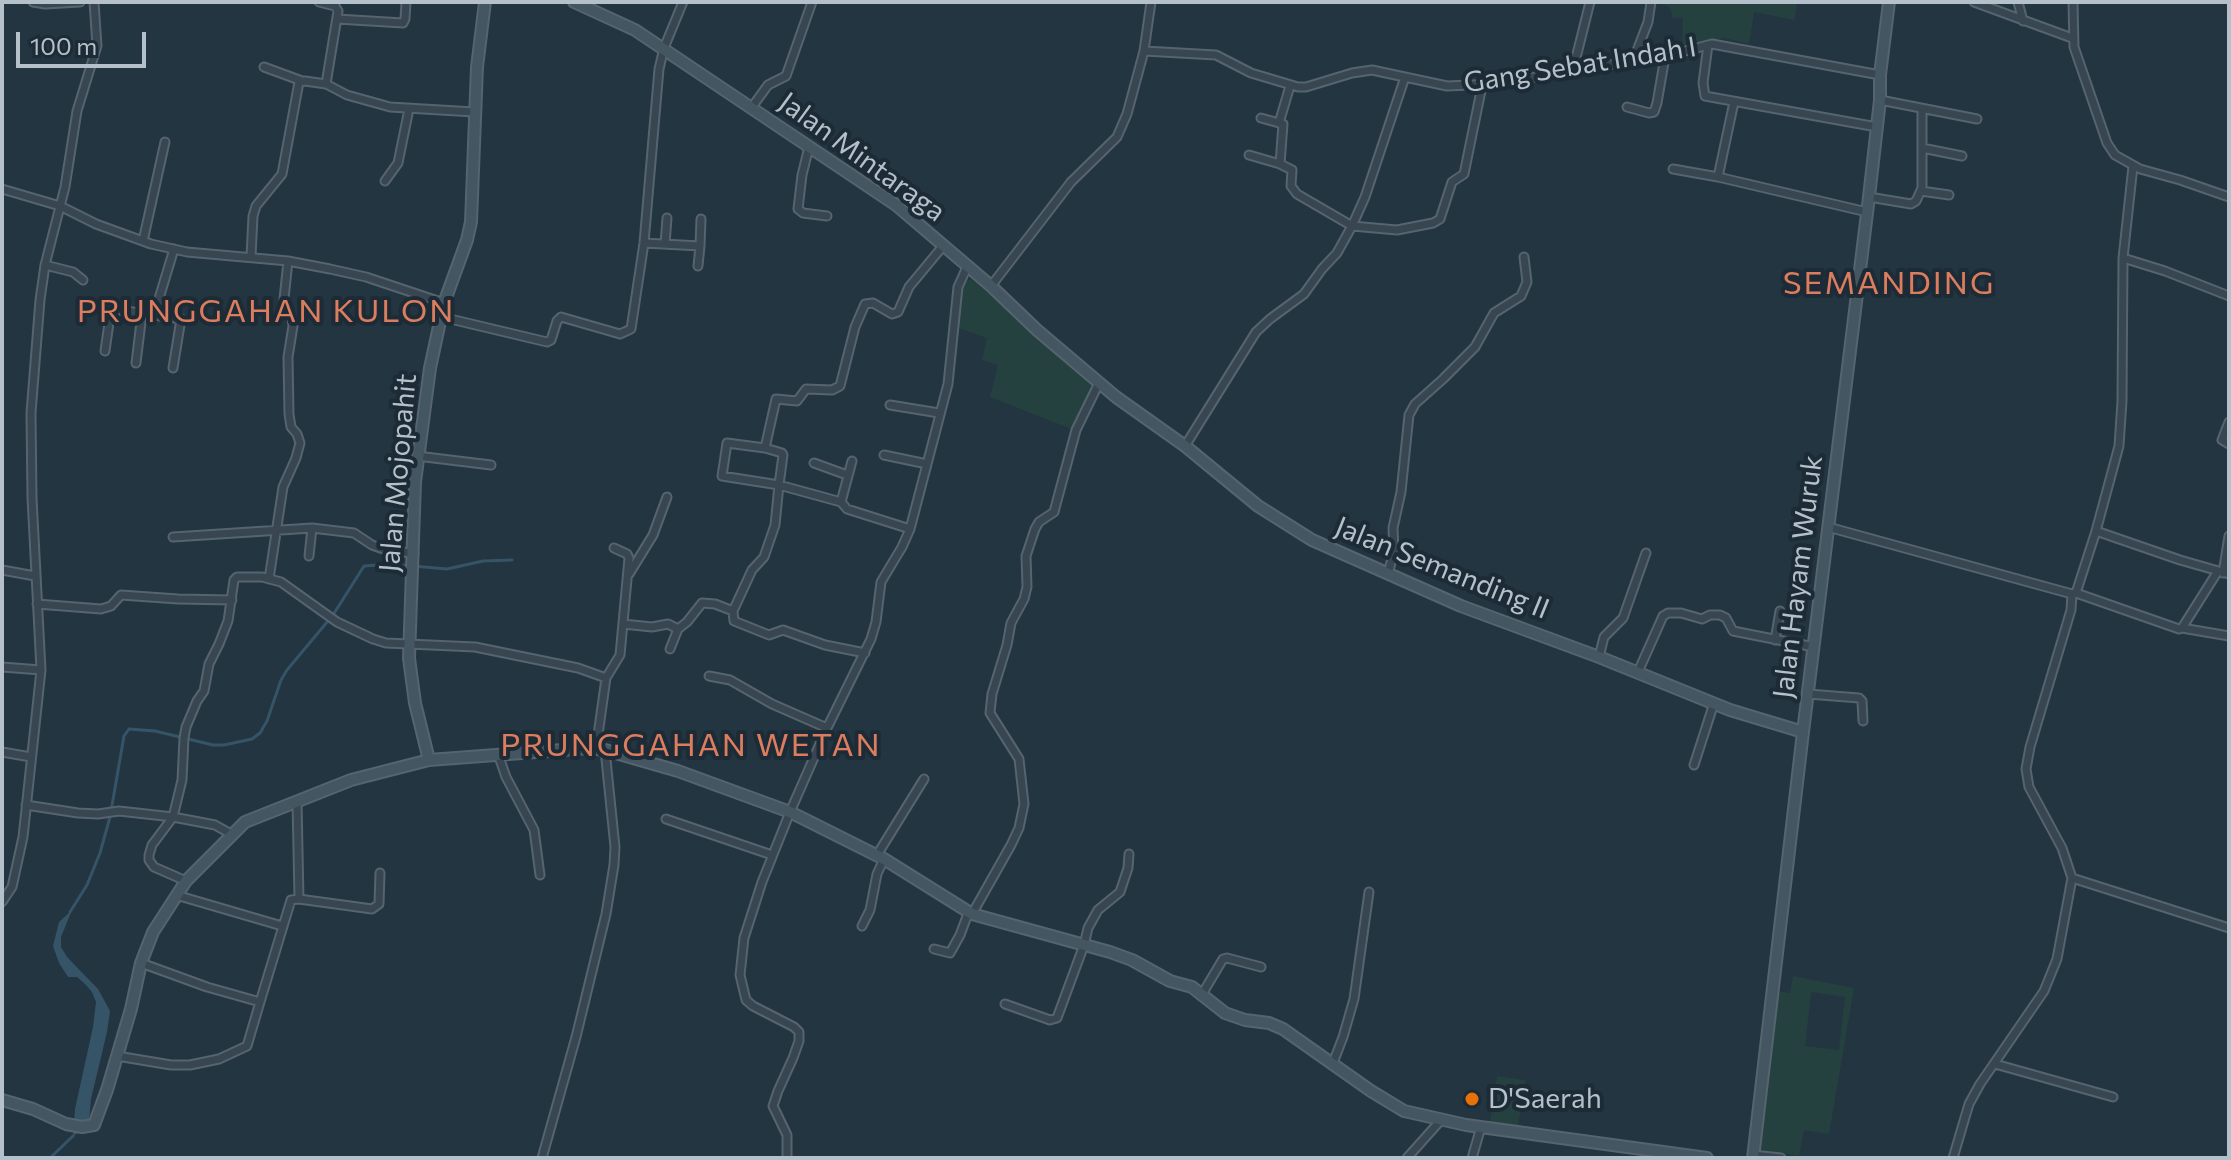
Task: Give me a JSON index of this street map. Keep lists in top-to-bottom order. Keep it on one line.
{"streets":{"street":["Gang Sebat Indah I","Jalan Mintaraga","Jalan Mojopahit","Jalan Semanding II","Jalan Hayam Wuruk"]},"crossings":[["Gang Sebat Indah I","Jalan Hayam Wuruk"],["Jalan Mintaraga","Jalan Semanding II"],["Jalan Semanding II","Jalan Hayam Wuruk"]],"districts":["SEMANDING","PRUNGGAHAN KULON","PRUNGGAHAN WETAN"],"places":["D'Saerah"],"scale_bar":"100 m"}
